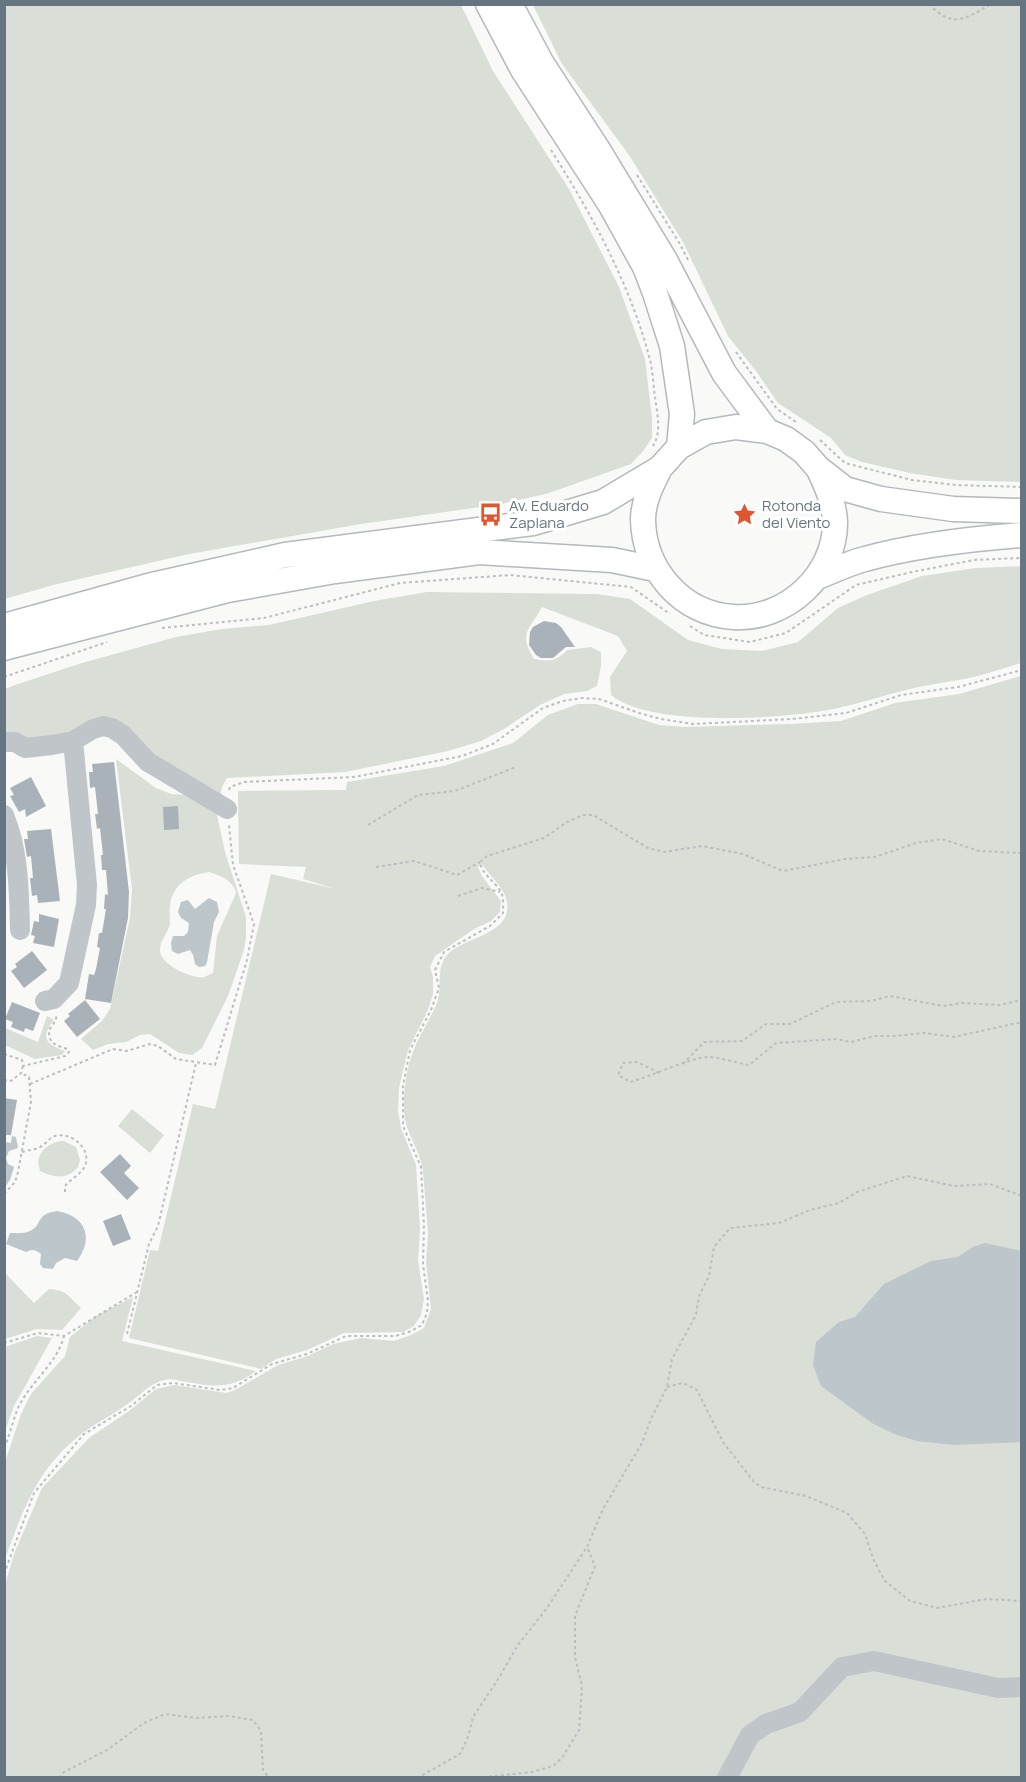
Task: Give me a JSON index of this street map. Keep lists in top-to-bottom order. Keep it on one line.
{"places":{"bus stop":["Av. Eduardo Zaplana"],"place":["Rotonda del Viento"]}}
